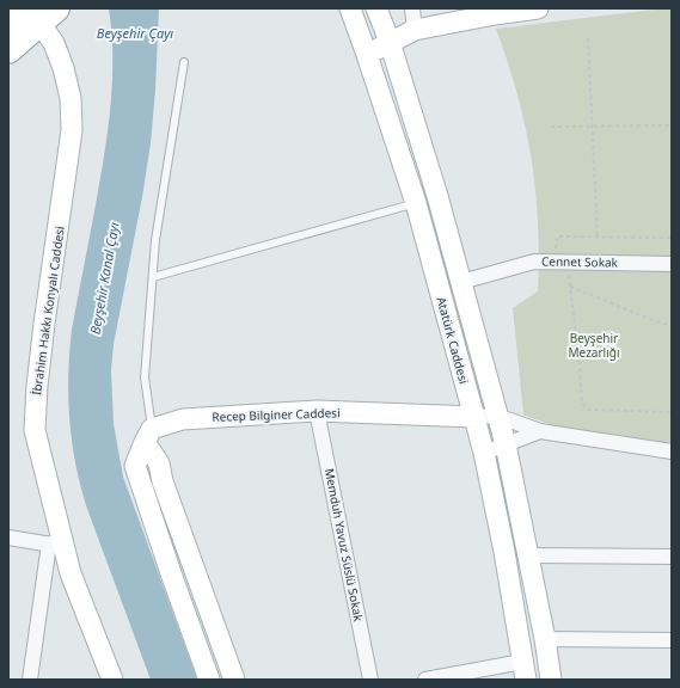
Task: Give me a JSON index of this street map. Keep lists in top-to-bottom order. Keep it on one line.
{"streets":{"street":["Cennet Sokak","İbrahim Hakkı Konyalı Caddesi","Atatürk Caddesi","Recep Bilginer Caddesi","Memduh Yavuz Süslü Sokak"]},"crossings":[["Cennet Sokak","Atatürk Caddesi"],["Atatürk Caddesi","Recep Bilginer Caddesi"],["Recep Bilginer Caddesi","Memduh Yavuz Süslü Sokak"]],"water":["Beyşehir Çayı","Beyşehir Kanal Çayı"],"parks":["Beyşehir Mezarlığı"]}
